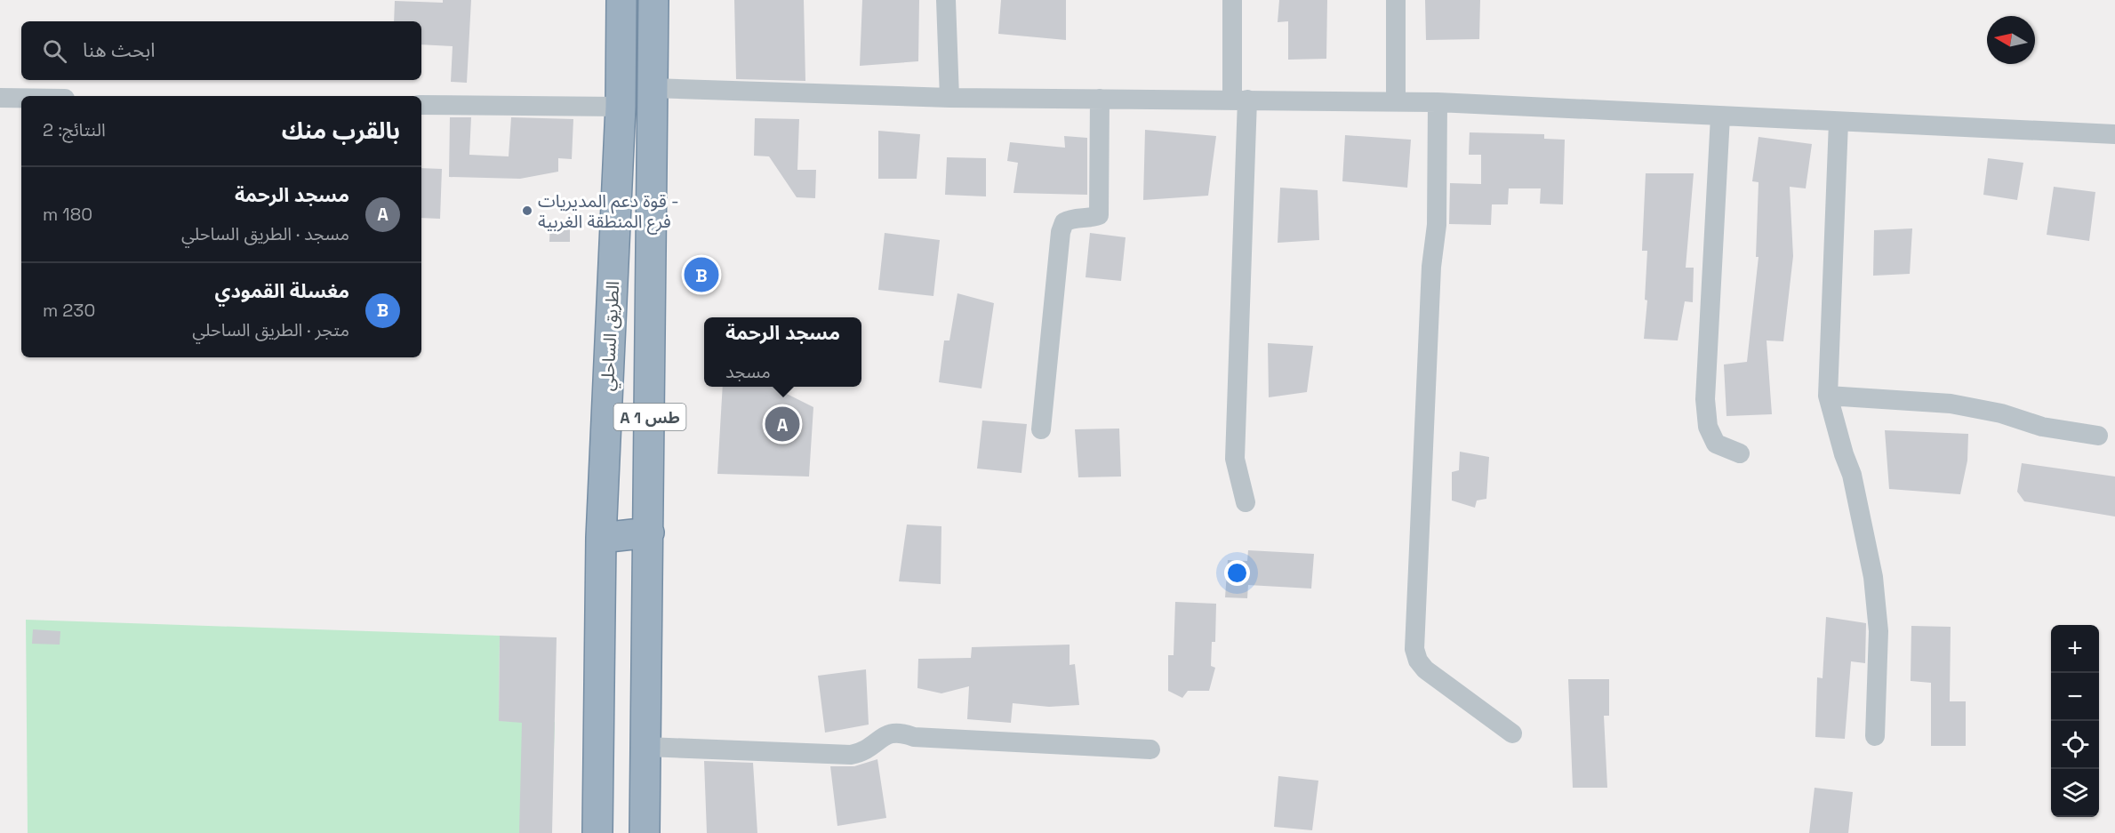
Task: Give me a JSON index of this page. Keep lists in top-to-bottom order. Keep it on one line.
{"streets":{"highway":["الطريق الساحلي","A 1 طس"]},"places":["قوة دعم المديريات - فرع المنطقة الغربية"],"north":"left","page":{"search":"ابحث هنا","heading":["بالقرب منك","النتائج: 2"],"list":[{"mark":"A","name":"مسجد الرحمة","note":"مسجد · الطريق الساحلي","value":"180 m"},{"mark":"B","name":"مغسلة القمودي","note":"متجر · الطريق الساحلي","value":"230 m"}],"pins":["B","A"],"popup":["مسجد الرحمة","مسجد"],"map_buttons":["+","−"]}}
